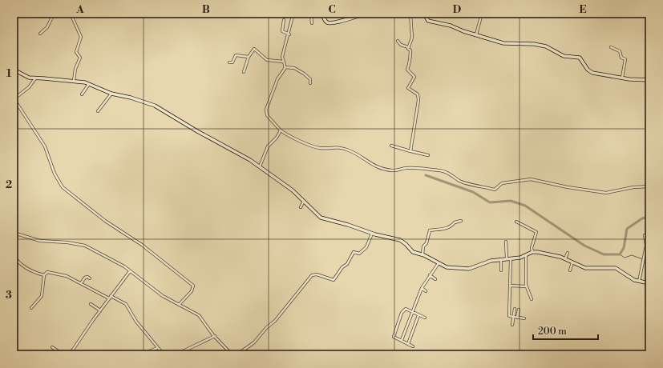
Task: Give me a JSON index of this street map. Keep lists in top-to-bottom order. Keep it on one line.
{"scale_bar":"200 m","grid":{"columns":["A","B","C","D","E"],"rows":["1","2","3"]}}
